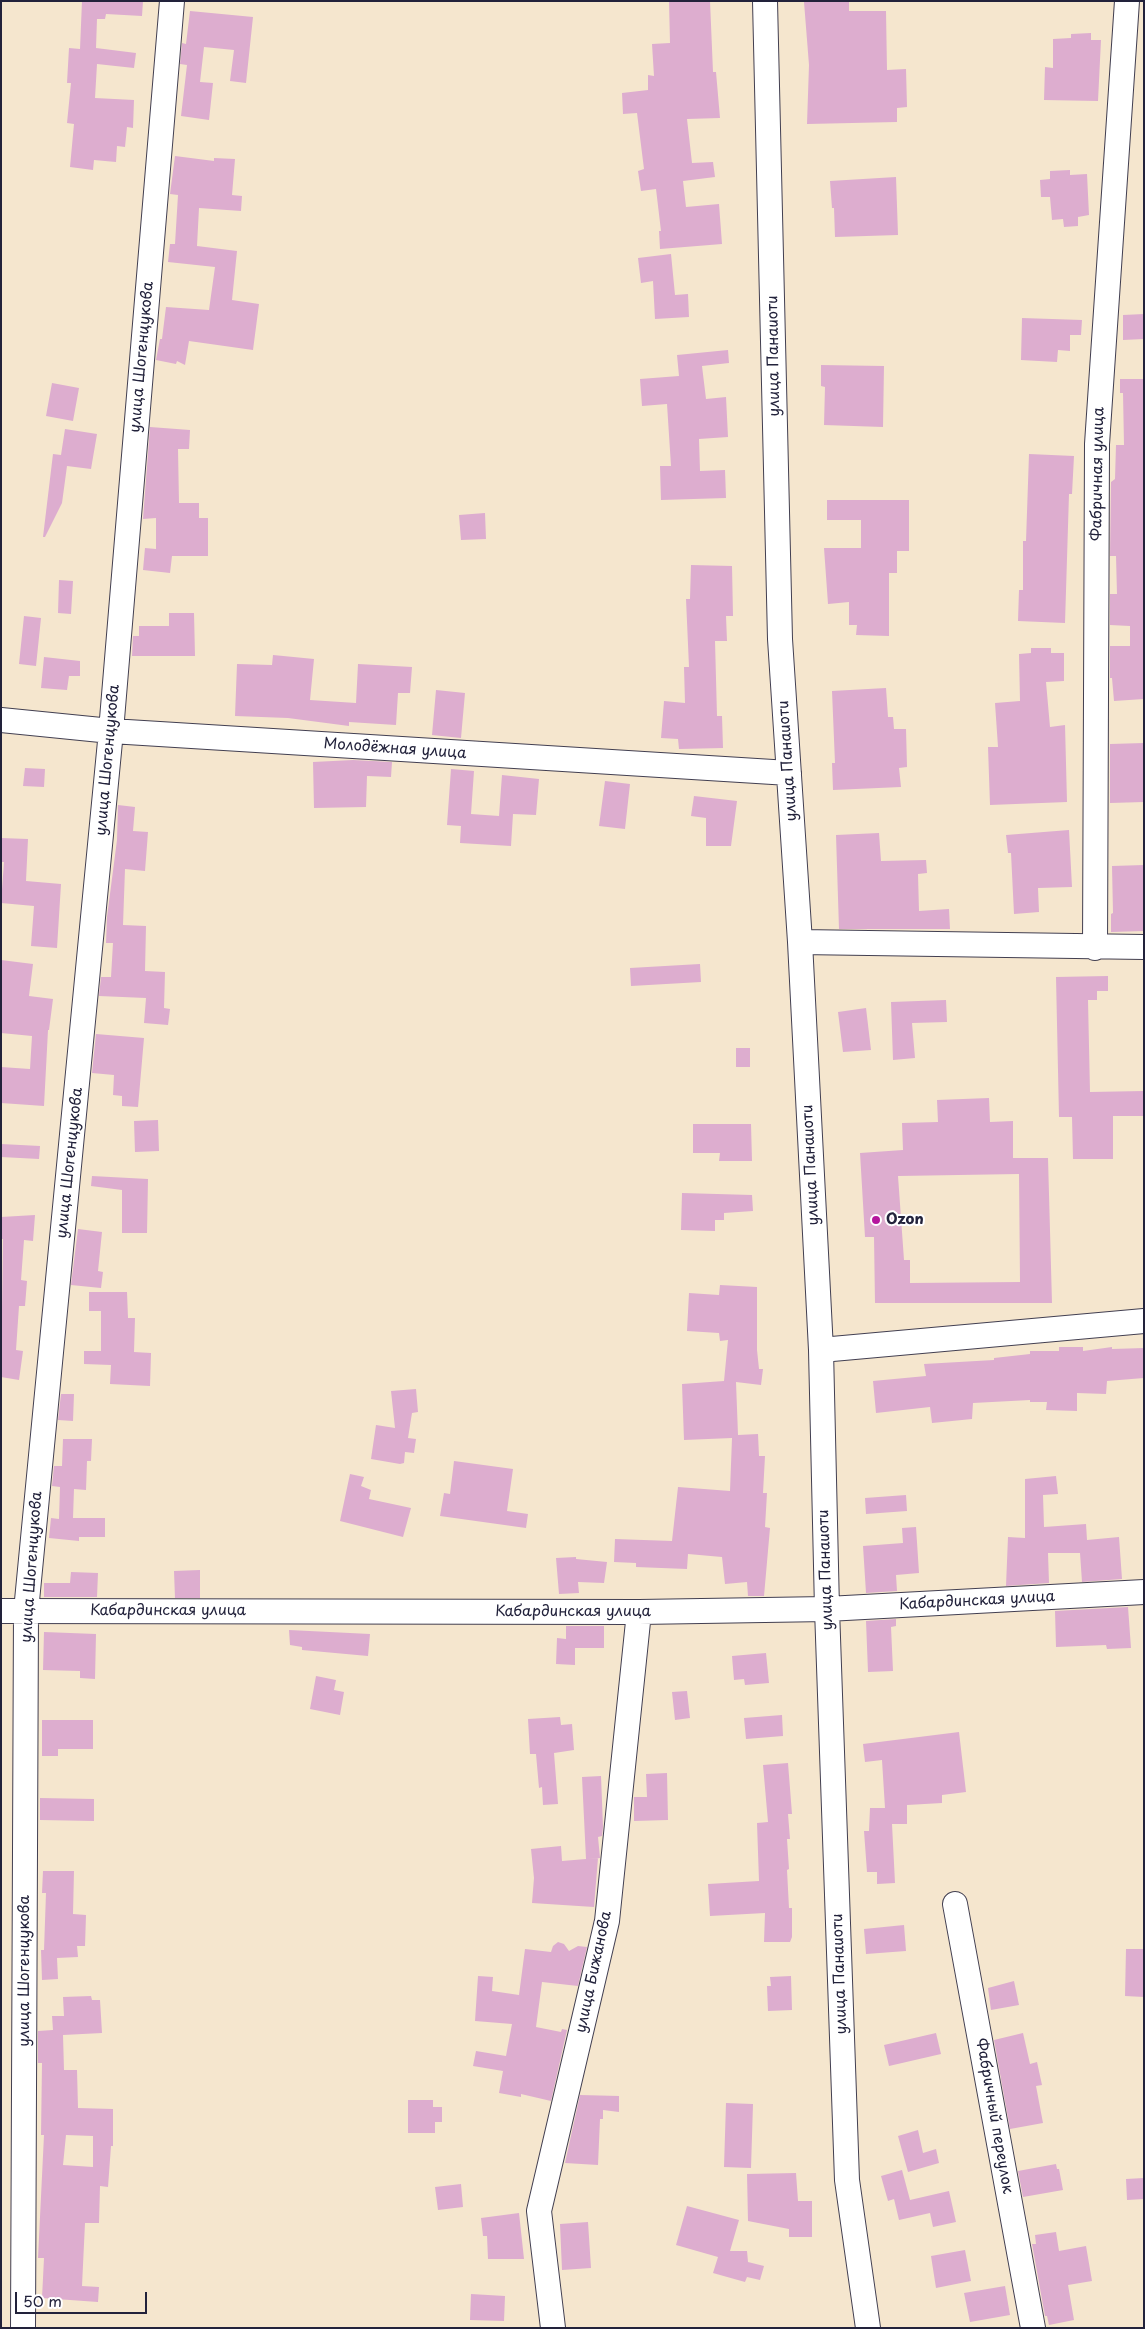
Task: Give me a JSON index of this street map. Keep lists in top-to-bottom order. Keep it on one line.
{"streets":{"street":["улица Панаиоти","улица Шогенцукова","Фабричная улица","Молодёжная улица","Кабардинская улица","улица Бижанова","Фабричный переулок"]},"crossings":[["улица Панаиоти","Молодёжная улица"],["улица Панаиоти","Кабардинская улица"],["улица Шогенцукова","Молодёжная улица"],["улица Шогенцукова","Кабардинская улица"],["Кабардинская улица","улица Бижанова"]],"places":["Ozon"],"scale_bar":"50 m"}
